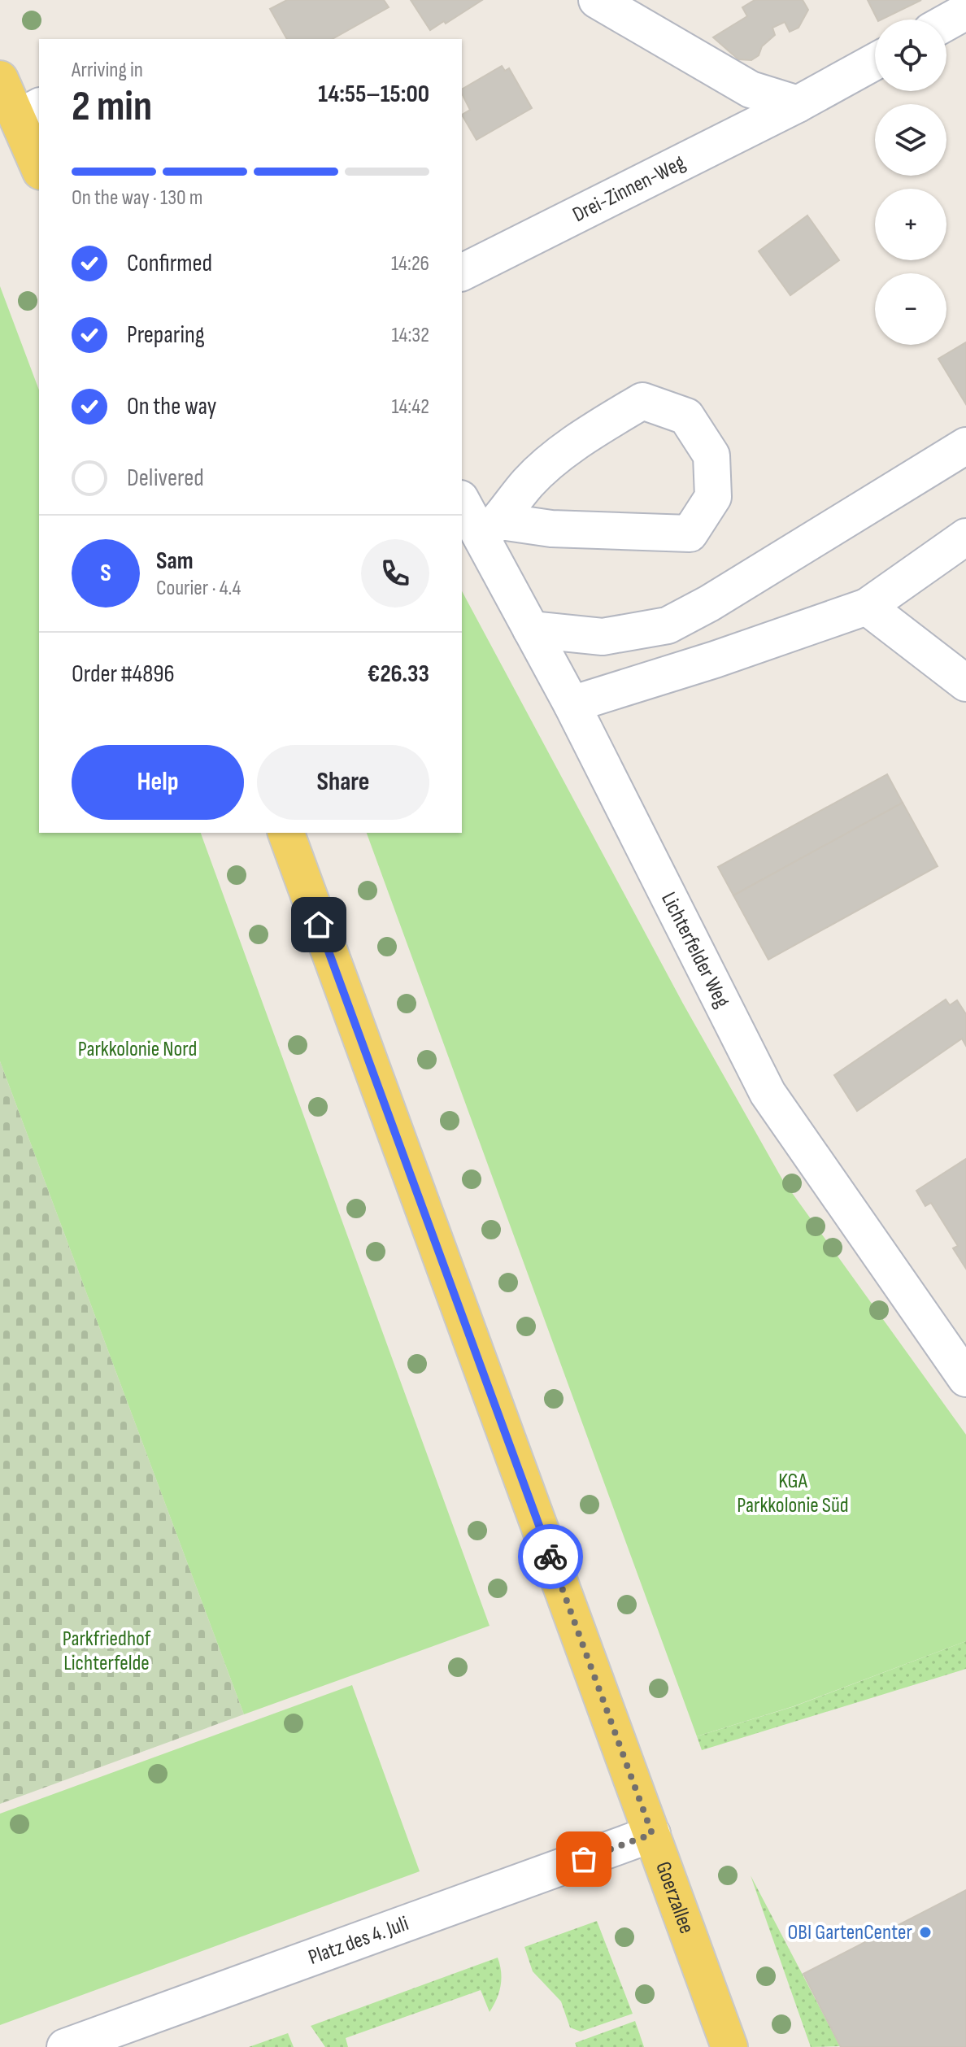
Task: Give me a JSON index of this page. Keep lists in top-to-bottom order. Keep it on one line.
{"streets":{"main road":["Goerzallee"],"street":["Drei-Zinnen-Weg","Lichterfelder Weg","Platz des 4. Juli"]},"crossings":[["Goerzallee","Platz des 4. Juli"]],"parks":["Parkkolonie Nord","KGA Parkkolonie Süd","Parkfriedhof Lichterfelde"],"places":["OBI GartenCenter"],"page":{"map_buttons":["+","−"],"heading":["2 min","Arriving in","14:55–15:00"],"panel":["Sam","Courier · 4.4","Order #4896","€26.33"],"bar":"On the way · 130 m","list":[["Confirmed","14:26"],["Preparing","14:32"],["On the way","14:42"],"Delivered"],"round":"S","buttons":["Help","Share"]}}
